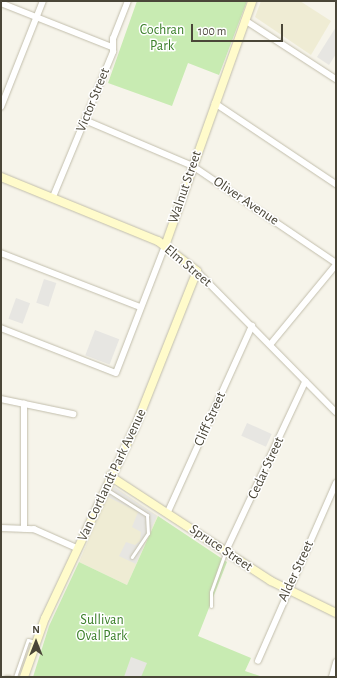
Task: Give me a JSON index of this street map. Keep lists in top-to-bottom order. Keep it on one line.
{"streets":{"street":["Victor Street","Walnut Street","Oliver Avenue","Elm Street","Cliff Street","Cedar Street","Van Cortlandt Park Avenue","Spruce Street","Alder Street"]},"crossings":[["Victor Street","Oliver Avenue"],["Victor Street","Elm Street"],["Walnut Street","Oliver Avenue"],["Walnut Street","Elm Street"],["Elm Street","Cliff Street"],["Elm Street","Cedar Street"],["Elm Street","Van Cortlandt Park Avenue"],["Cliff Street","Spruce Street"],["Cedar Street","Spruce Street"],["Van Cortlandt Park Avenue","Spruce Street"],["Spruce Street","Alder Street"]],"parks":["Cochran Park","Sullivan Oval Park"],"scale_bar":"100 m","north":"top"}
